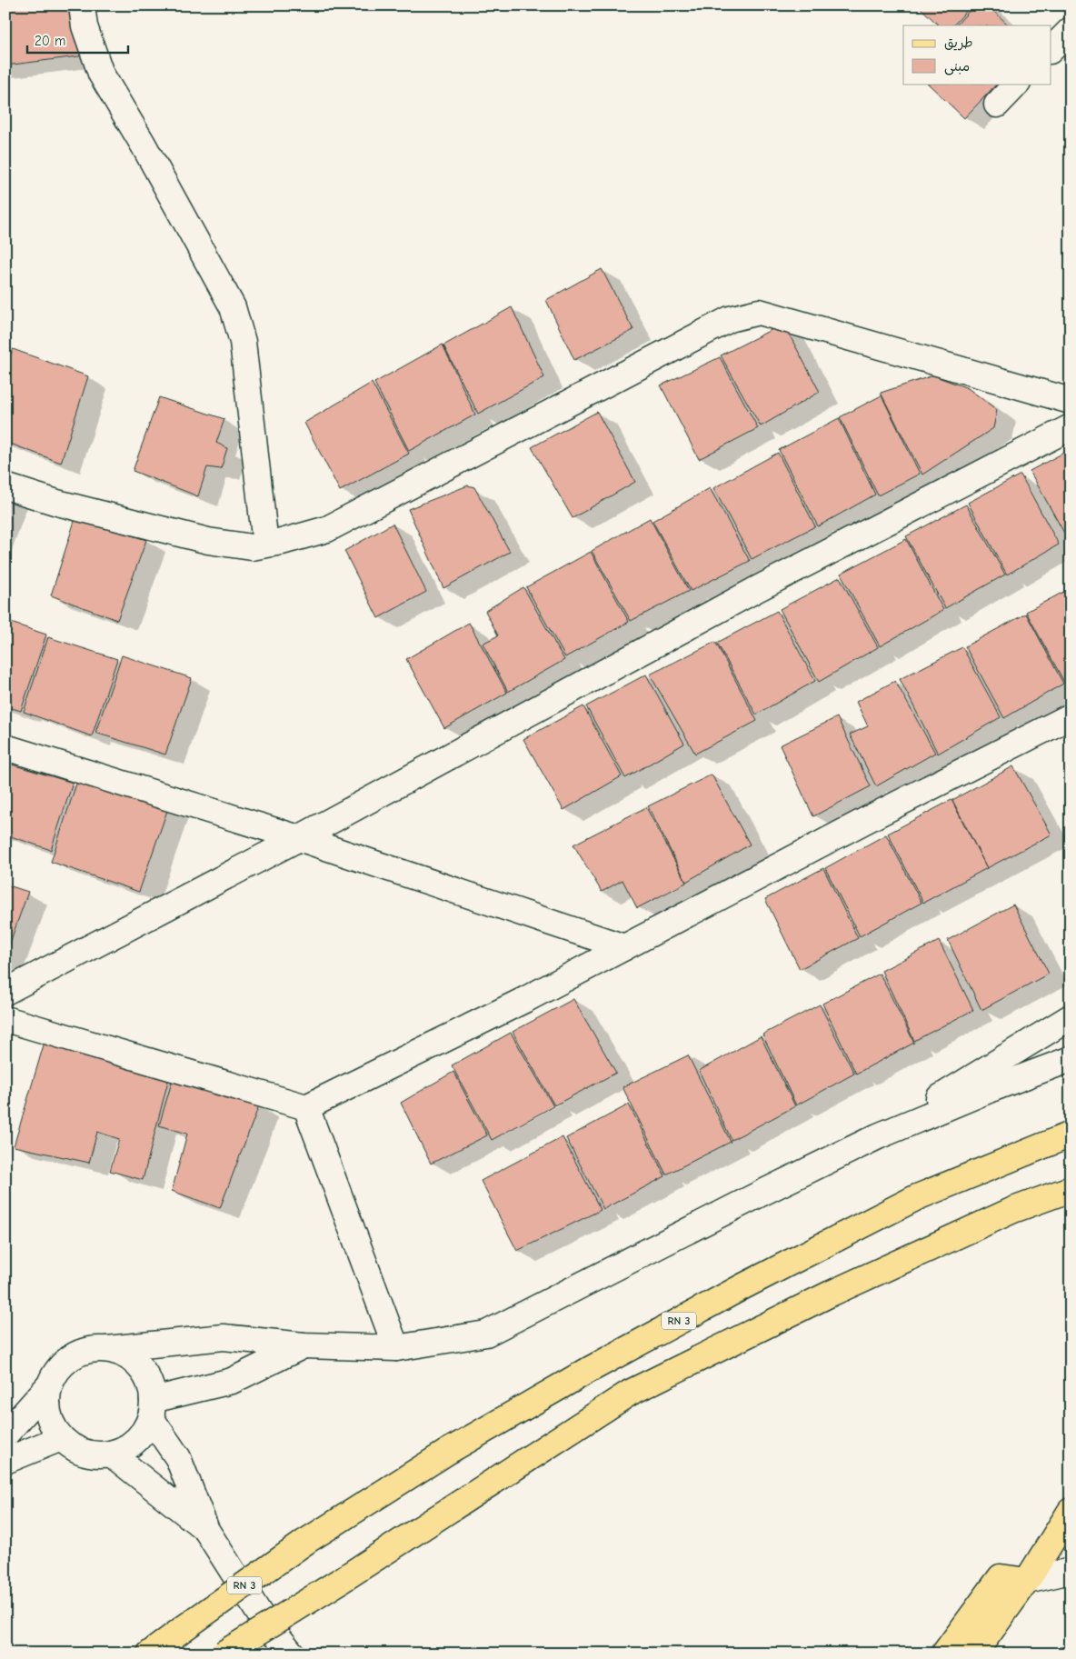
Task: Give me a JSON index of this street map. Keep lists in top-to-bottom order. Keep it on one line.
{"streets":{"main road":["RN 3"]},"legend":["طريق","مبنى"],"scale_bar":"20 m"}
